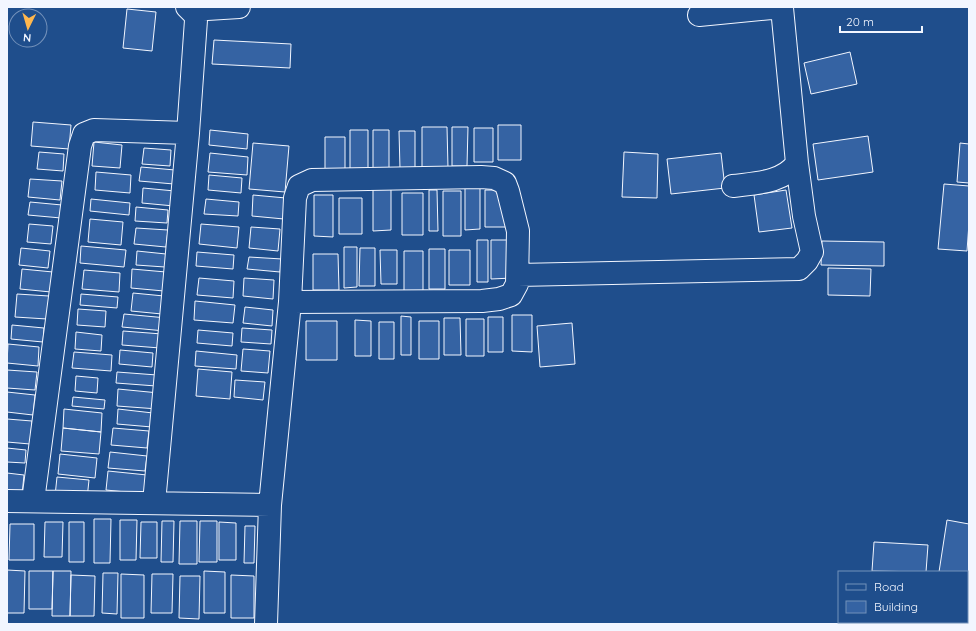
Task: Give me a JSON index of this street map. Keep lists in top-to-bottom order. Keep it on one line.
{"legend":["Road","Building"],"scale_bar":"20 m","north":"bottom"}
